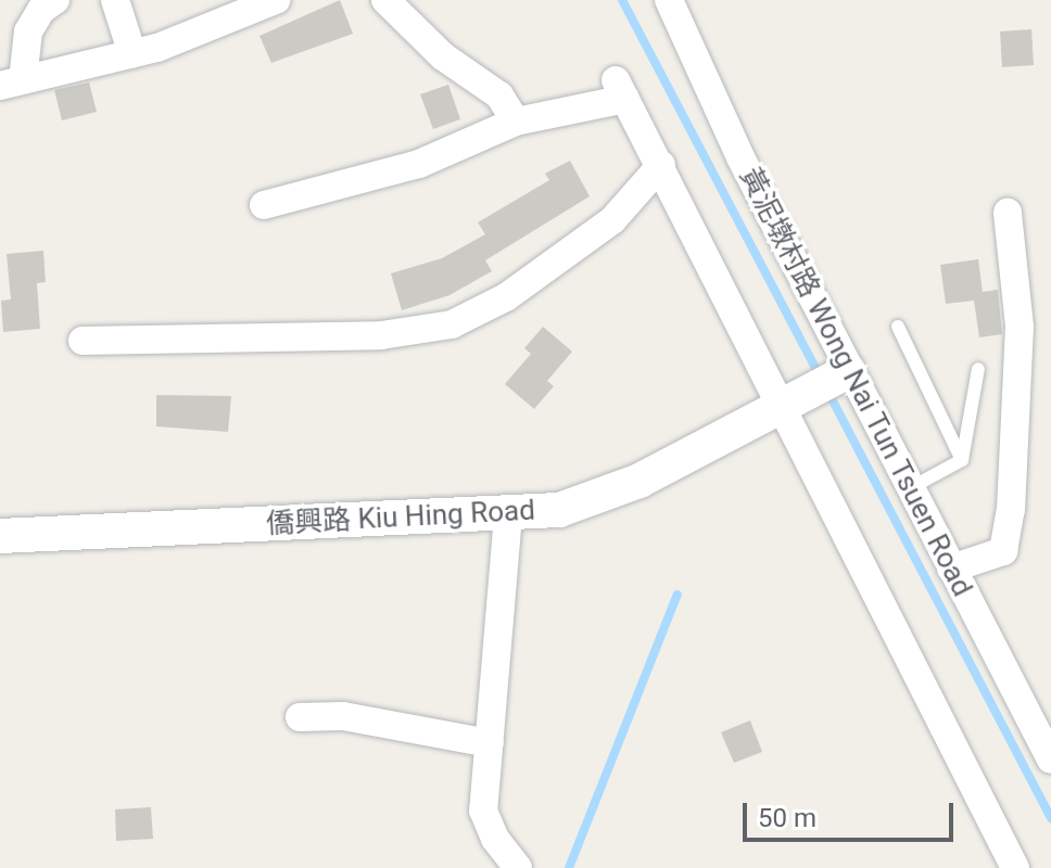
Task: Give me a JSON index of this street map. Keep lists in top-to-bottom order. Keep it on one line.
{"streets":{"street":["黃泥墩村路 Wong Nai Tun Tsuen Road","僑興路 Kiu Hing Road"]},"crossings":[["黃泥墩村路 Wong Nai Tun Tsuen Road","僑興路 Kiu Hing Road"]],"scale_bar":"50 m"}
